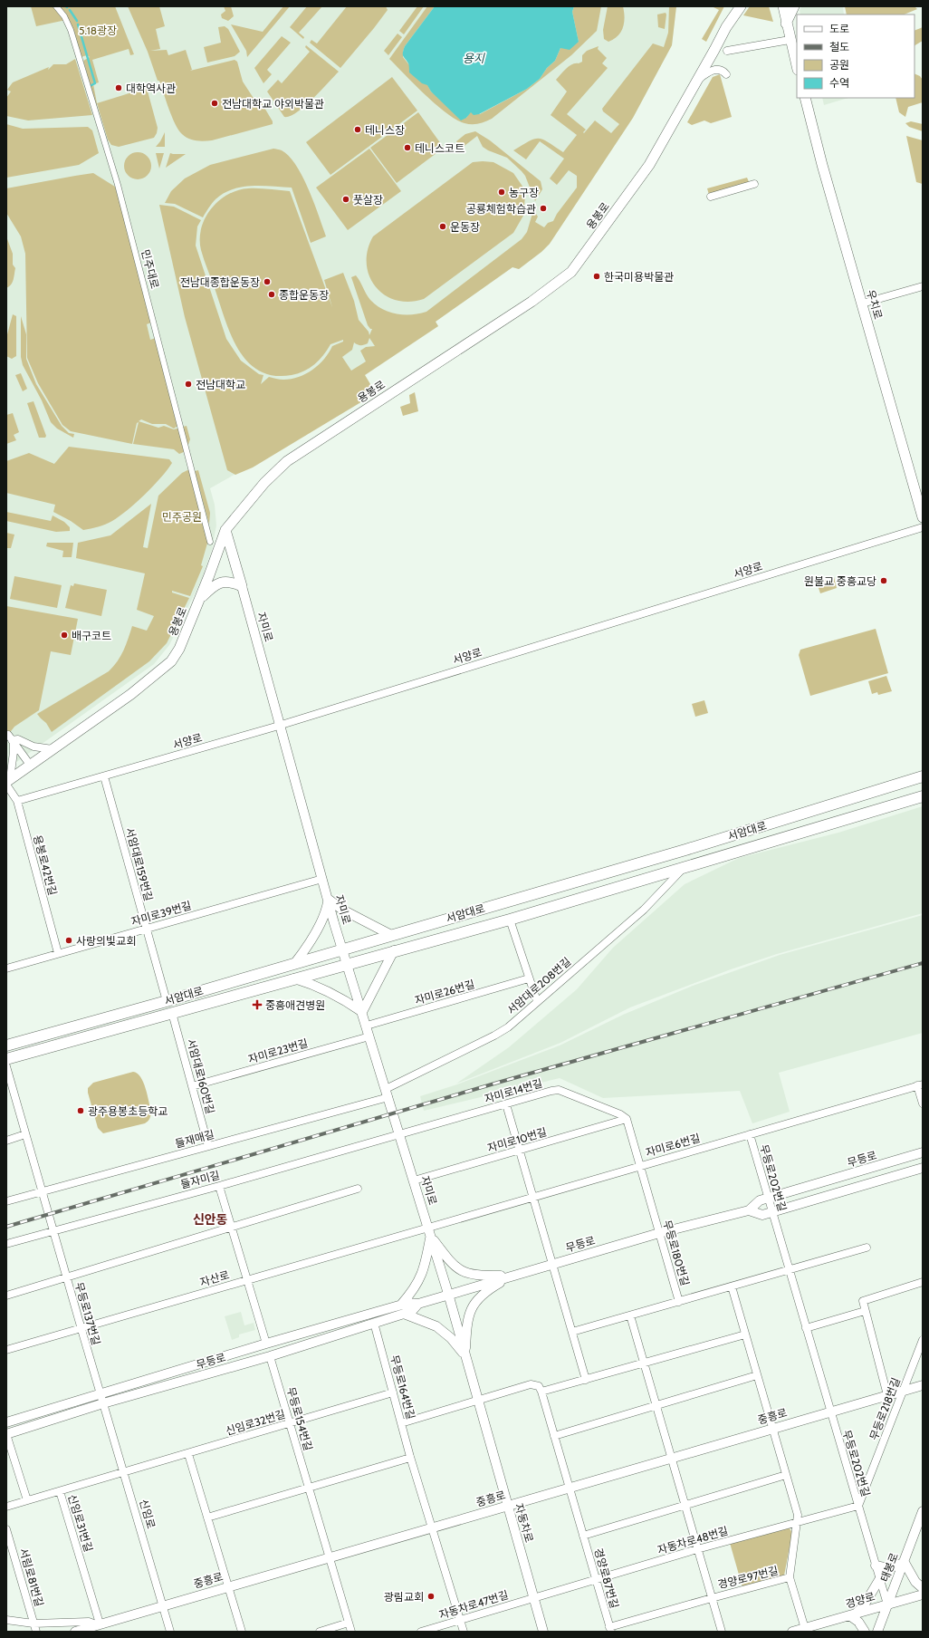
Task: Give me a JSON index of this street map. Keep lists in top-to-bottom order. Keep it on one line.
{"streets":{"main road":["용봉로","우치로","자미로","서암대로"],"street":["민주대로","서양로","서암대로159번길","용봉로42번길","자미로39번길","서암대로208번길","자미로26번길","자미로23번길","서암대로160번길","자미로14번길","들재매길","자미로10번길","자미로6번길","무등로","무등로202번길","들자미길","무등로180번길","자산로","무등로137번길","무등로164번길","무등로218번길","중흥로","무등로154번길","신임로32번길","신임로","신임로31번길","자동차로","자동차로48번길","태봉로","서림로81번길","경양로97번길","경양로87번길","경양로","자동차로47번길"]},"crossings":[["용봉로","자미로"],["용봉로","용봉로42번길"],["서양로","자미로"],["서양로","서암대로159번길"],["서양로","용봉로42번길"],["자미로","서암대로"],["자미로","자미로39번길"],["자미로","서암대로208번길"],["자미로","자미로26번길"],["자미로","자미로23번길"],["자미로","자미로14번길"],["자미로","들재매길"],["자미로","자미로10번길"],["자미로","자미로6번길"],["자미로","무등로"],["자미로","들자미길"],["자미로","자산로"],["자미로","자동차로"],["서암대로","서암대로159번길"],["서암대로","서암대로208번길"],["서암대로","서암대로160번길"],["서암대로159번길","자미로39번길"],["용봉로42번길","자미로39번길"],["서암대로208번길","들재매길"],["자미로23번길","서암대로160번길"],["서암대로160번길","들재매길"],["자미로14번길","자미로10번길"],["자미로14번길","들자미길"],["들재매길","무등로137번길"],["자미로6번길","무등로202번길"],["자미로6번길","무등로180번길"],["자미로6번길","자산로"],["무등로","무등로202번길"],["무등로","무등로180번길"],["무등로","무등로137번길"],["무등로","무등로164번길"],["무등로","무등로154번길"],["무등로","신임로"],["무등로","신임로31번길"],["무등로","자동차로"],["무등로202번길","무등로218번길"],["무등로202번길","중흥로"],["무등로202번길","자동차로48번길"],["무등로202번길","태봉로"],["무등로202번길","경양로"],["들자미길","무등로137번길"],["무등로180번길","경양로97번길"],["자산로","무등로137번길"],["무등로137번길","신임로"],["무등로164번길","중흥로"],["무등로164번길","신임로32번길"],["무등로164번길","자동차로47번길"],["무등로218번길","중흥로"],["무등로218번길","자동차로48번길"],["중흥로","무등로154번길"],["중흥로","신임로"],["중흥로","신임로31번길"],["중흥로","자동차로"],["중흥로","경양로97번길"],["중흥로","경양로87번길"],["무등로154번길","신임로32번길"],["신임로32번길","신임로"],["신임로32번길","신임로31번길"],["신임로","신임로31번길"],["자동차로","자동차로48번길"],["자동차로","자동차로47번길"],["자동차로48번길","경양로97번길"],["자동차로48번길","경양로87번길"],["자동차로48번길","자동차로47번길"],["태봉로","경양로"],["경양로97번길","경양로87번길"]],"districts":["신안동"],"water":["용지"],"parks":["5.18광장","민주공원"],"places":{"other":["대학역사관","전남대학교 야외박물관","테니스장","테니스코트","농구장","풋살장","공룡체험학습관","운동장","한국미용박물관","전남대종합운동장","종합운동장","전남대학교","원불교 중흥교당","배구코트","사랑의빛교회","광주용봉초등학교","광림교회"],"health":["중흥애견병원"]},"legend":["도로","철도","공원","수역"]}
